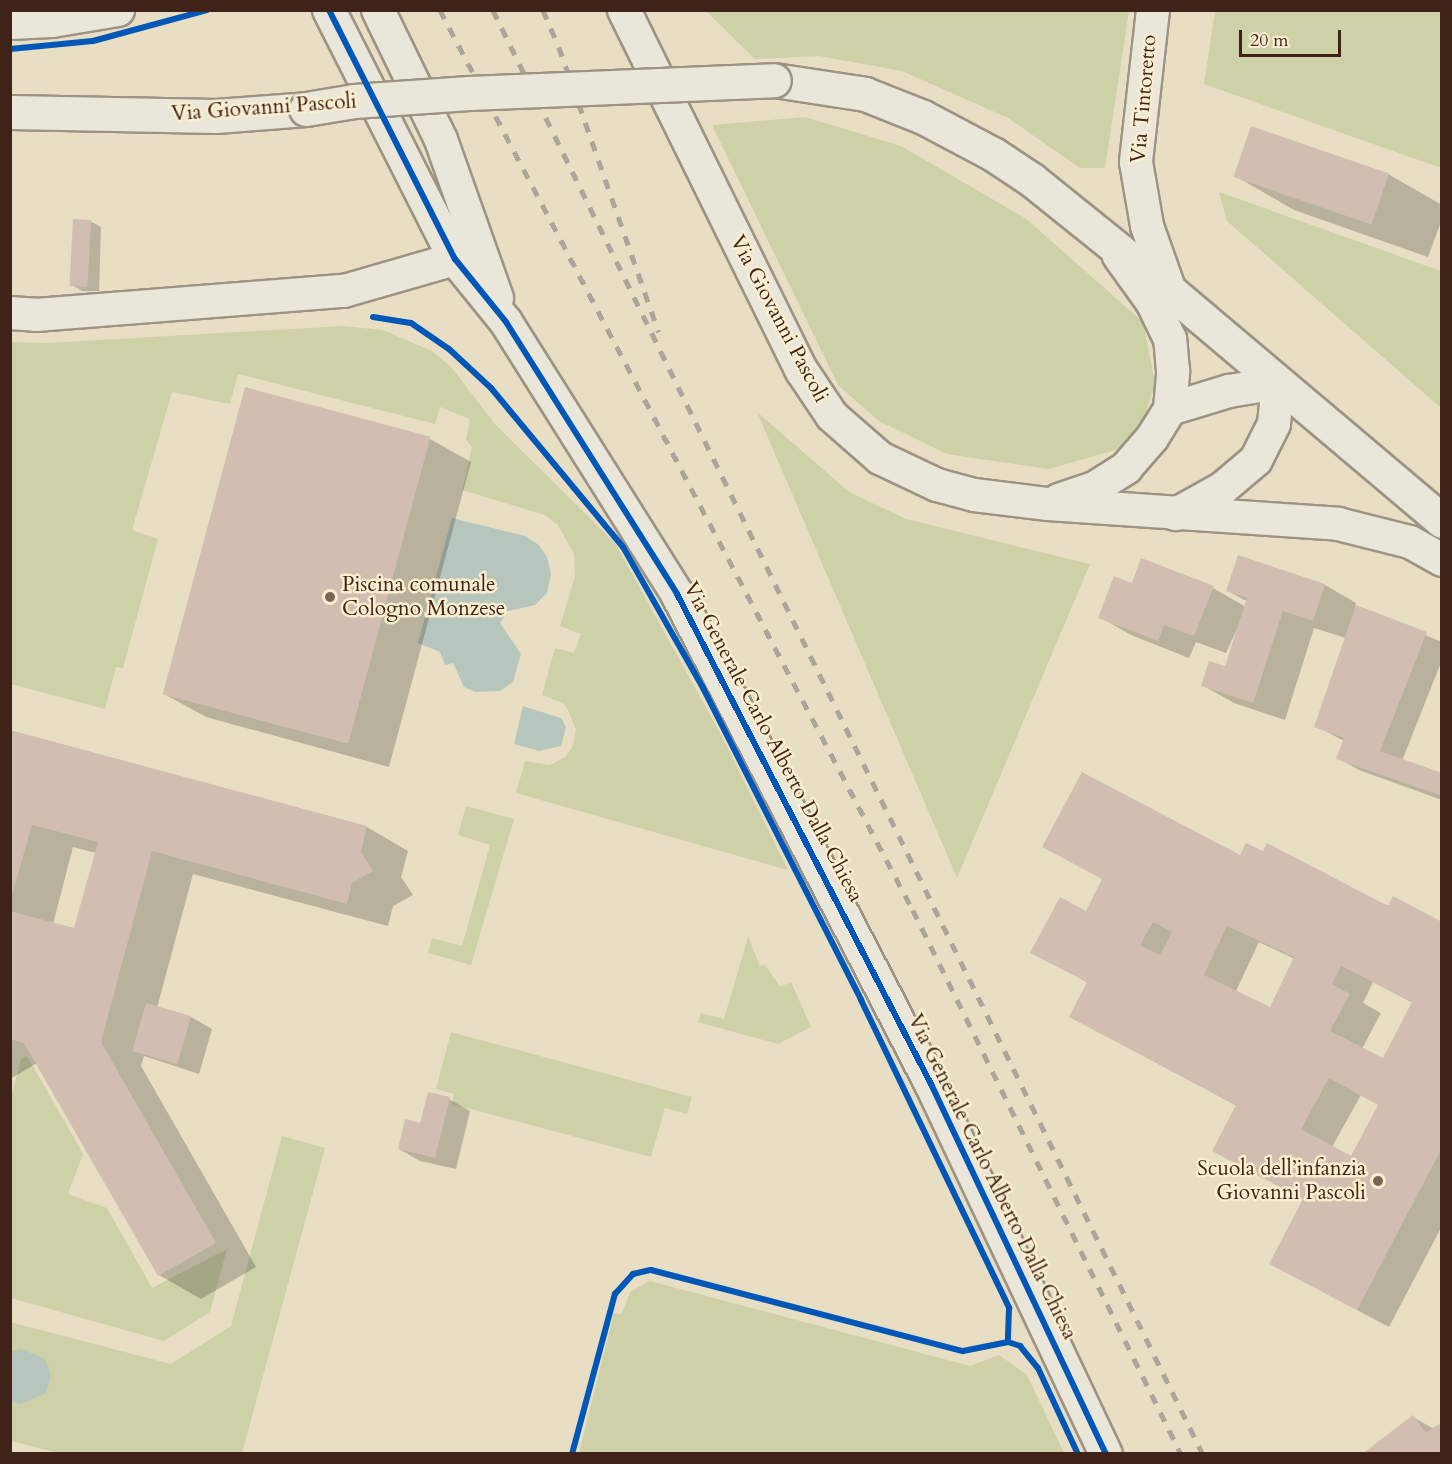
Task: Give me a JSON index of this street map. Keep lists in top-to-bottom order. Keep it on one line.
{"streets":{"street":["Via Tintoretto","Via Giovanni Pascoli","Via Generale Carlo Alberto Dalla Chiesa"]},"crossings":[["Via Tintoretto","Via Giovanni Pascoli"]],"places":["Piscina comunale Cologno Monzese","Scuola dell’infanzia Giovanni Pascoli"],"scale_bar":"20 m"}
